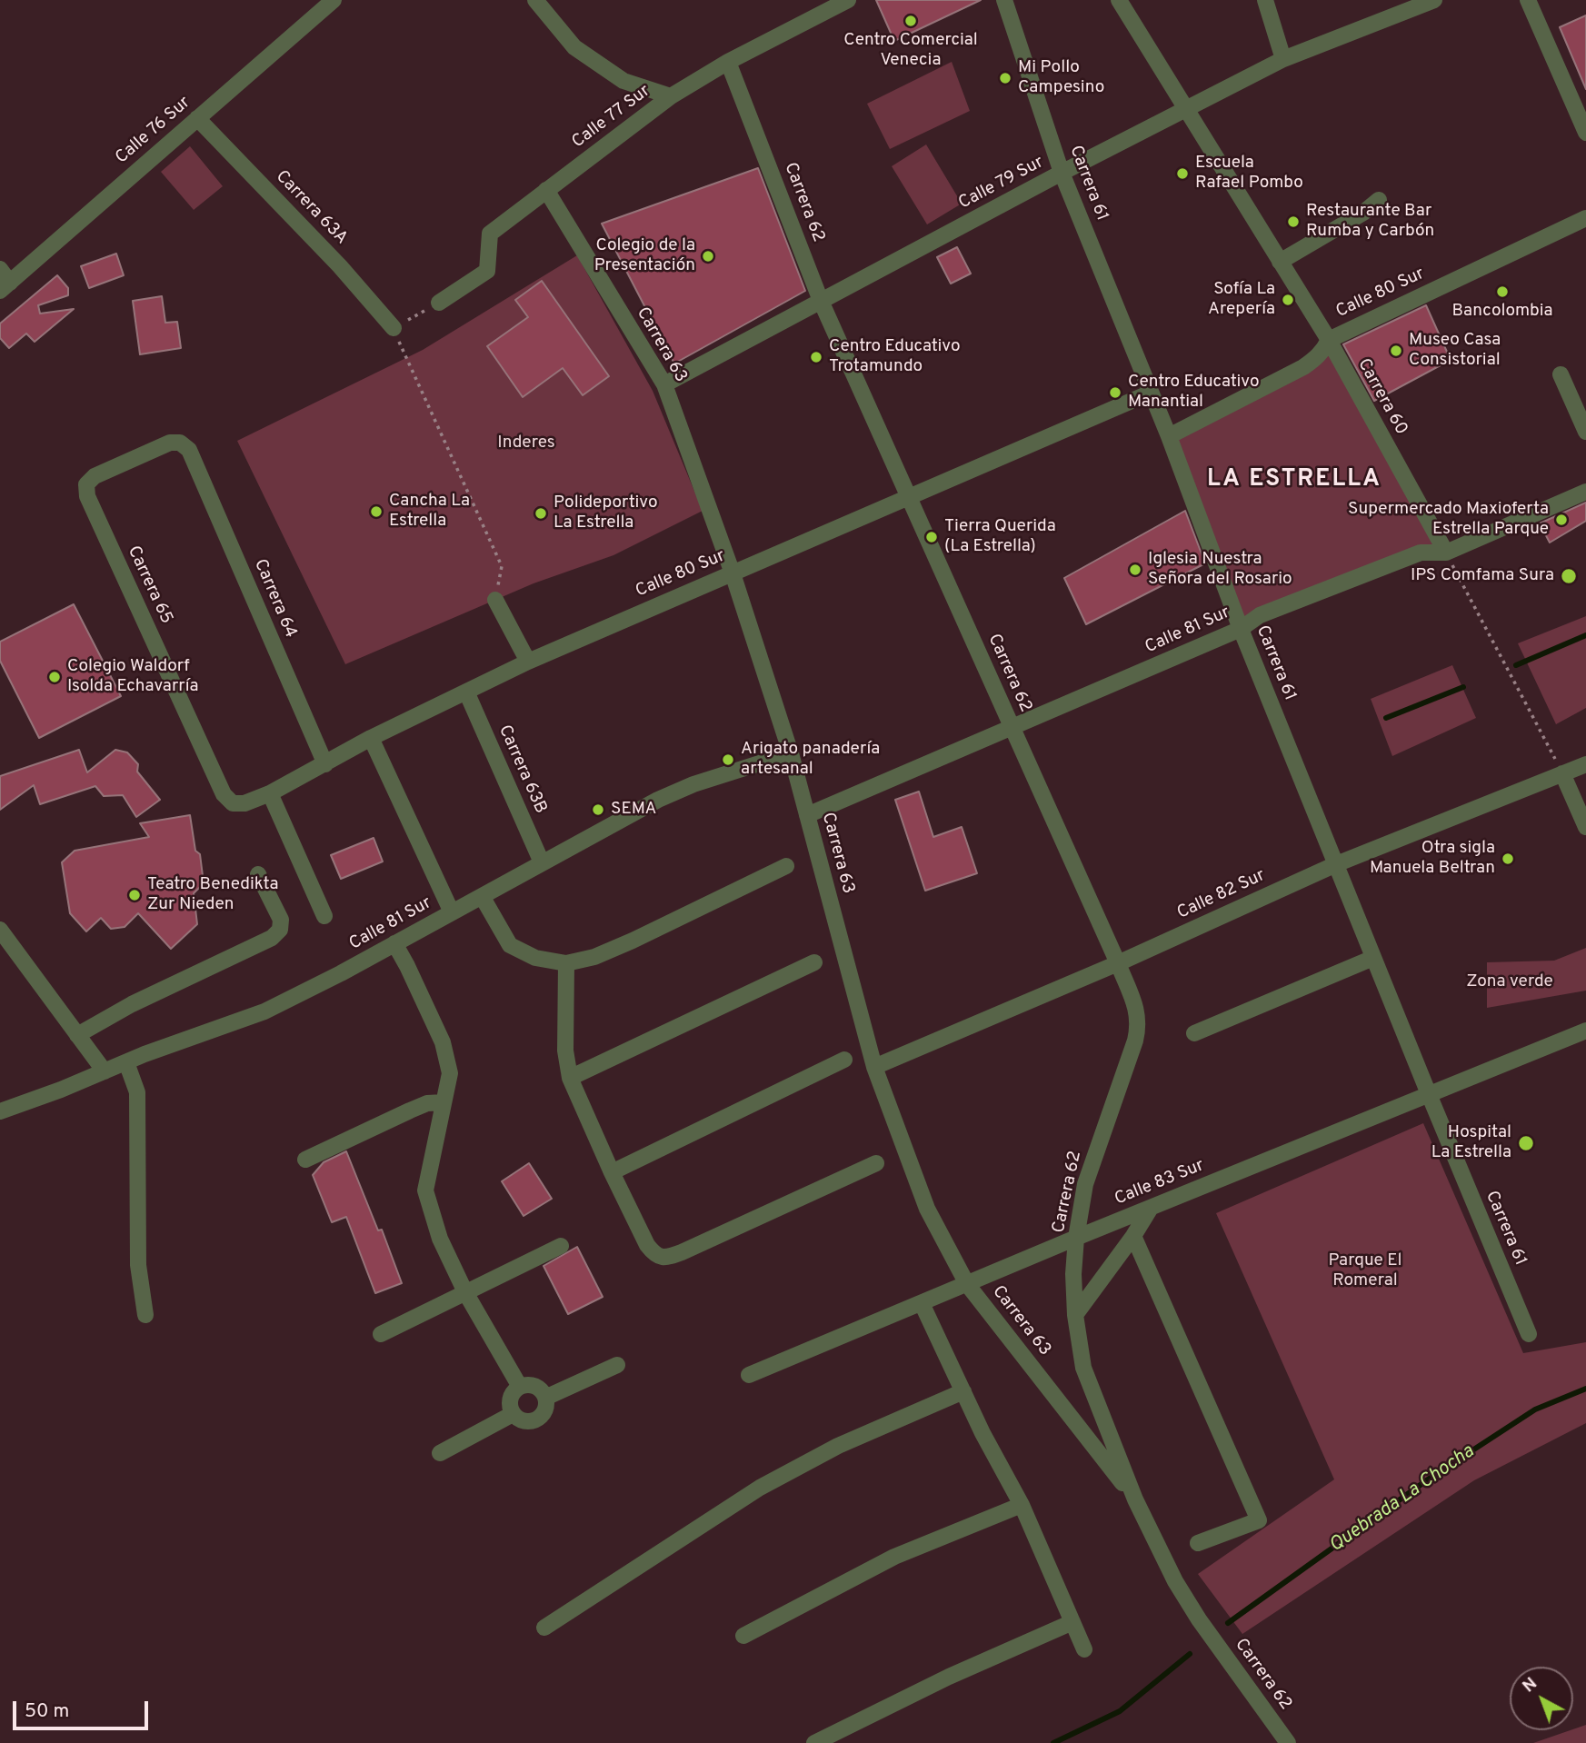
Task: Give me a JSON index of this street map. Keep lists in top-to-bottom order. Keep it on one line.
{"streets":{"street":["Calle 77 Sur","Calle 76 Sur","Calle 79 Sur","Carrera 61","Carrera 62","Carrera 63A","Calle 80 Sur","Carrera 63","Carrera 60","Carrera 65","Carrera 64","Calle 81 Sur","Carrera 63B","Calle 82 Sur","Calle 83 Sur"]},"crossings":[["Calle 77 Sur","Carrera 62"],["Calle 77 Sur","Carrera 63"],["Calle 76 Sur","Carrera 63A"],["Calle 79 Sur","Carrera 61"],["Calle 79 Sur","Carrera 62"],["Calle 79 Sur","Carrera 63"],["Calle 79 Sur","Carrera 60"],["Carrera 61","Calle 80 Sur"],["Carrera 61","Calle 81 Sur"],["Carrera 61","Calle 82 Sur"],["Carrera 61","Calle 83 Sur"],["Carrera 62","Calle 80 Sur"],["Carrera 62","Carrera 63"],["Carrera 62","Calle 81 Sur"],["Carrera 62","Calle 82 Sur"],["Carrera 62","Calle 83 Sur"],["Calle 80 Sur","Carrera 63"],["Calle 80 Sur","Carrera 60"],["Calle 80 Sur","Carrera 65"],["Calle 80 Sur","Carrera 64"],["Calle 80 Sur","Carrera 63B"],["Carrera 63","Calle 81 Sur"],["Carrera 63","Calle 82 Sur"],["Carrera 63","Calle 83 Sur"],["Carrera 60","Calle 81 Sur"],["Carrera 65","Carrera 64"],["Calle 81 Sur","Carrera 63B"]],"districts":["LA ESTRELLA"],"water":["Quebrada La Chocha"],"parks":["Inderes","Zona verde","Parque El Romeral"],"places":["Centro Comercial Venecia","Mi Pollo Campesino","Escuela Rafael Pombo","Restaurante Bar Rumba y Carbón","Colegio de la Presentación","Bancolombia","Sofía La Arepería","Museo Casa Consistorial","Centro Educativo Trotamundo","Centro Educativo Manantial","Cancha La Estrella","Polideportivo La Estrella","Supermercado Maxioferta Estrella Parque","Tierra Querida (La Estrella)","Iglesia Nuestra Señora del Rosario","IPS Comfama Sura","Colegio Waldorf Isolda Echavarría","Arigato panadería artesanal","SEMA","Otra sigla Manuela Beltran","Teatro Benedikta Zur Nieden","Hospital La Estrella"],"scale_bar":"50 m","north":"top left"}
